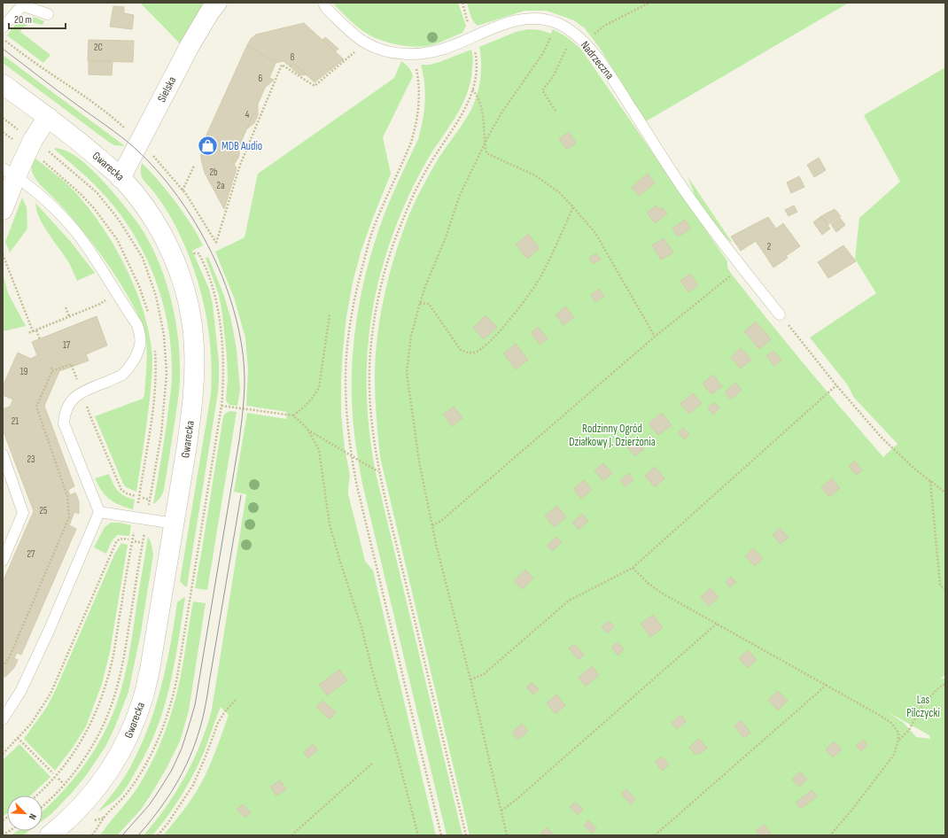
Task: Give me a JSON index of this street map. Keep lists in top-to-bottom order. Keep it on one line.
{"streets":{"street":["Sielska","Gwarecka"],"lane":["Nadrzeczna"]},"crossings":[["Sielska","Gwarecka"]],"parks":["Rodzinny Ogród Działkowy J. Dzierżonia","Las Pilczycki"],"places":{"shop":["MDB Audio"]},"house_numbers":["2C","8","6","4","2b","2a","2","17","19","21","23","25","27"],"scale_bar":"20 m","north":"bottom right"}
